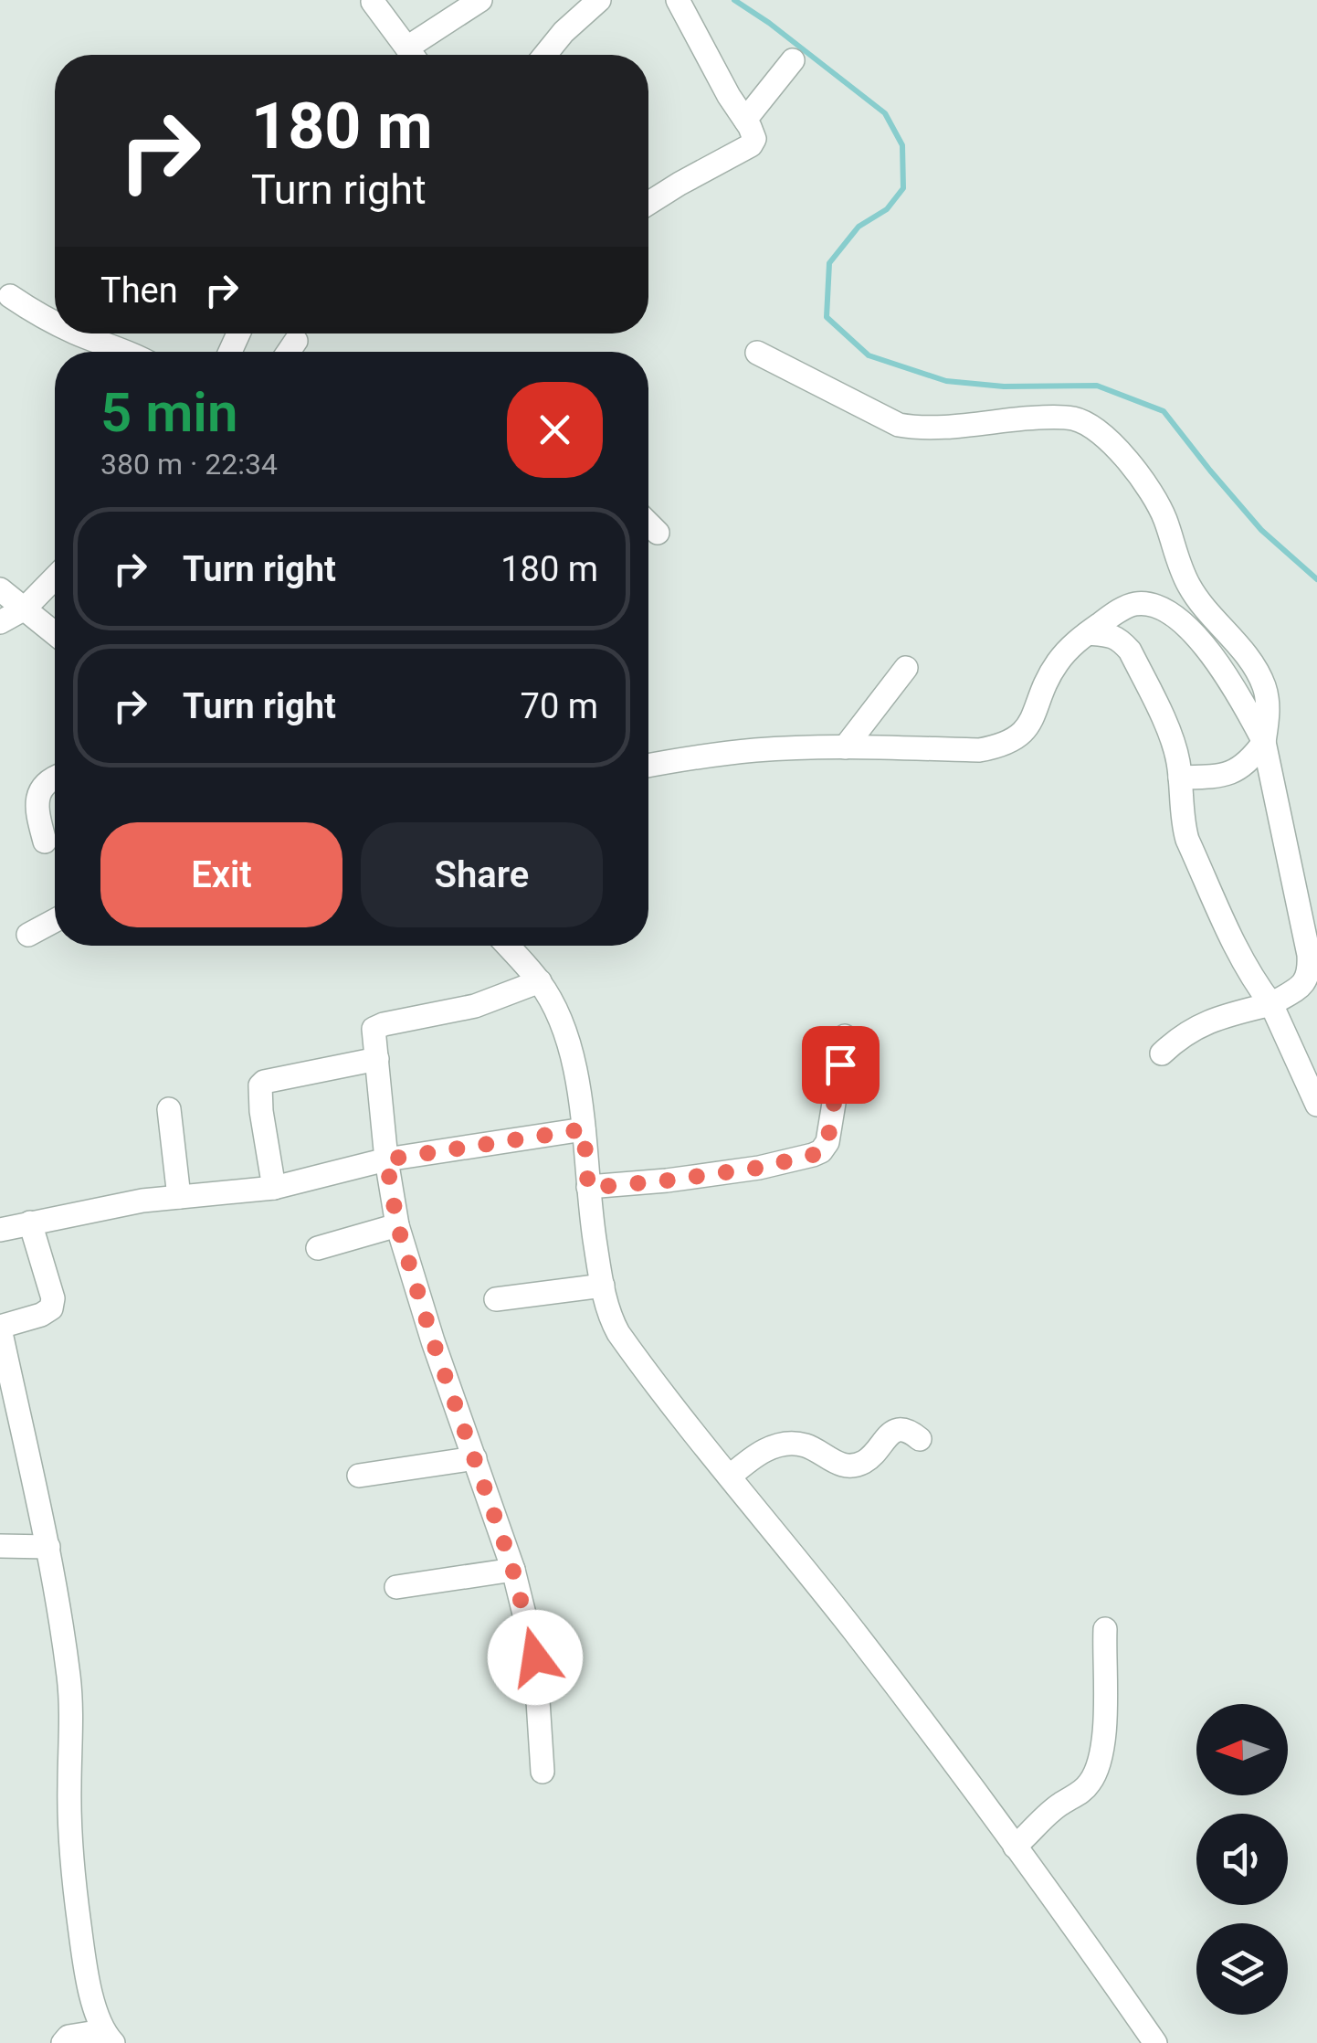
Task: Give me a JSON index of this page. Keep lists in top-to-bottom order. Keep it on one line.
{"north":"left","page":{"turn":["180 m","Turn right"],"then":"Then","heading":["5 min","380 m · 22:34"],"list":[{"name":"Turn right","value":"180 m"},{"name":"Turn right","value":"70 m"}],"buttons":["Exit","Share"]}}
